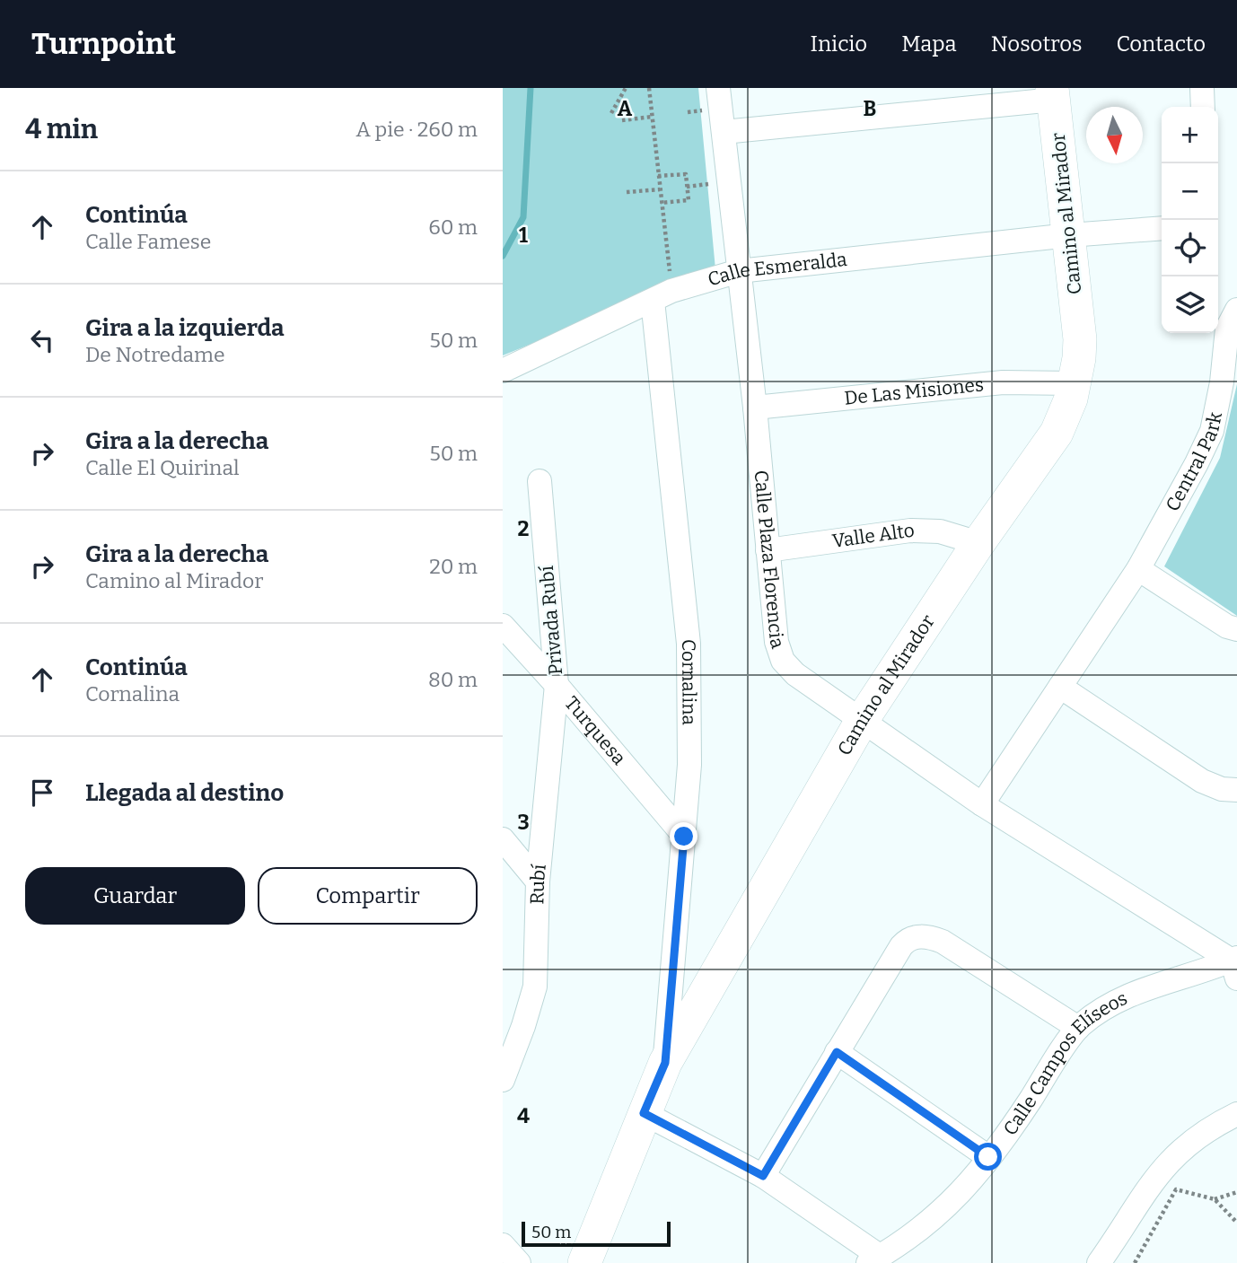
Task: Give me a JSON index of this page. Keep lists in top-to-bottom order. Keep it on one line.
{"streets":{"street":["Camino al Mirador","Calle Esmeralda","De Las Misiones","Central Park","Valle Alto","Calle Plaza Florencia","Privada Rubí","Cornalina","Turquesa","Rubí","Calle Campos Elíseos"]},"crossings":[["Camino al Mirador","Calle Esmeralda"],["Camino al Mirador","De Las Misiones"],["Camino al Mirador","Valle Alto"],["Camino al Mirador","Calle Plaza Florencia"],["Camino al Mirador","Cornalina"],["Calle Esmeralda","Calle Plaza Florencia"],["Calle Esmeralda","Cornalina"],["De Las Misiones","Calle Plaza Florencia"],["Central Park","Calle Plaza Florencia"],["Valle Alto","Calle Plaza Florencia"],["Calle Plaza Florencia","Calle Campos Elíseos"],["Privada Rubí","Turquesa"],["Privada Rubí","Rubí"],["Cornalina","Turquesa"],["Turquesa","Rubí"]],"scale_bar":"50 m","north":"bottom","page":{"header":"Turnpoint","nav":["Inicio","Mapa","Nosotros","Contacto"],"heading":["4 min","A pie · 260 m"],"map_buttons":["+","−"],"list":[["Continúa","Calle Famese","60 m"],["Gira a la izquierda","De Notredame","50 m"],["Gira a la derecha","Calle El Quirinal","50 m"],["Gira a la derecha","Camino al Mirador","20 m"],["Continúa","Cornalina","80 m"],"Llegada al destino"],"buttons":["Guardar","Compartir"],"scale":"50 m"},"grid":{"columns":["A","B"],"rows":["1","2","3","4"]}}
